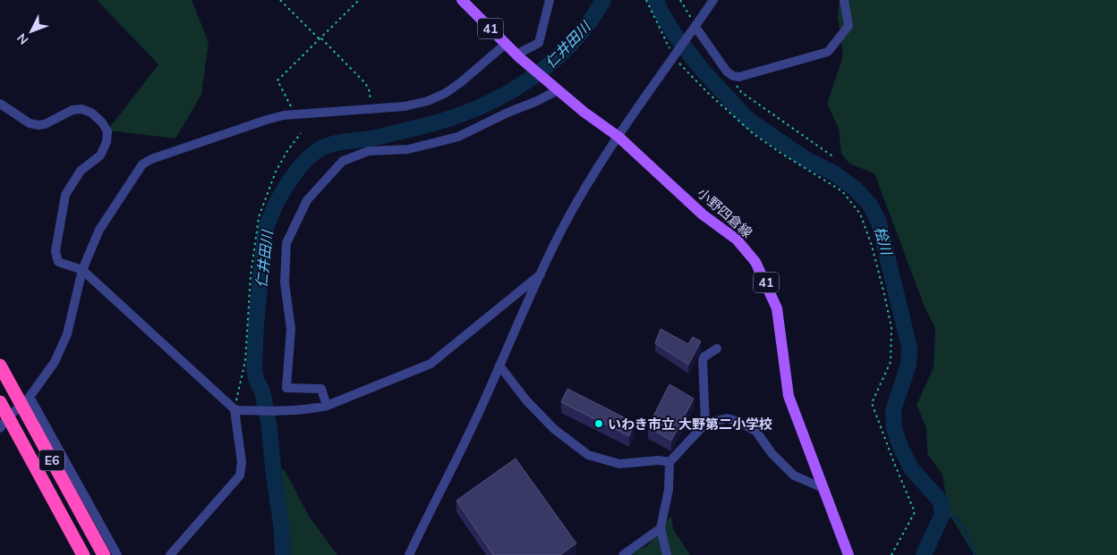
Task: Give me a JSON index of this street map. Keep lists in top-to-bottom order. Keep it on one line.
{"streets":{"highway":["E6"],"main road":["41","小野四倉線"]},"water":["仁井田川","桧川"],"places":["いわき市立 大野第二小学校"],"north":"bottom left"}
